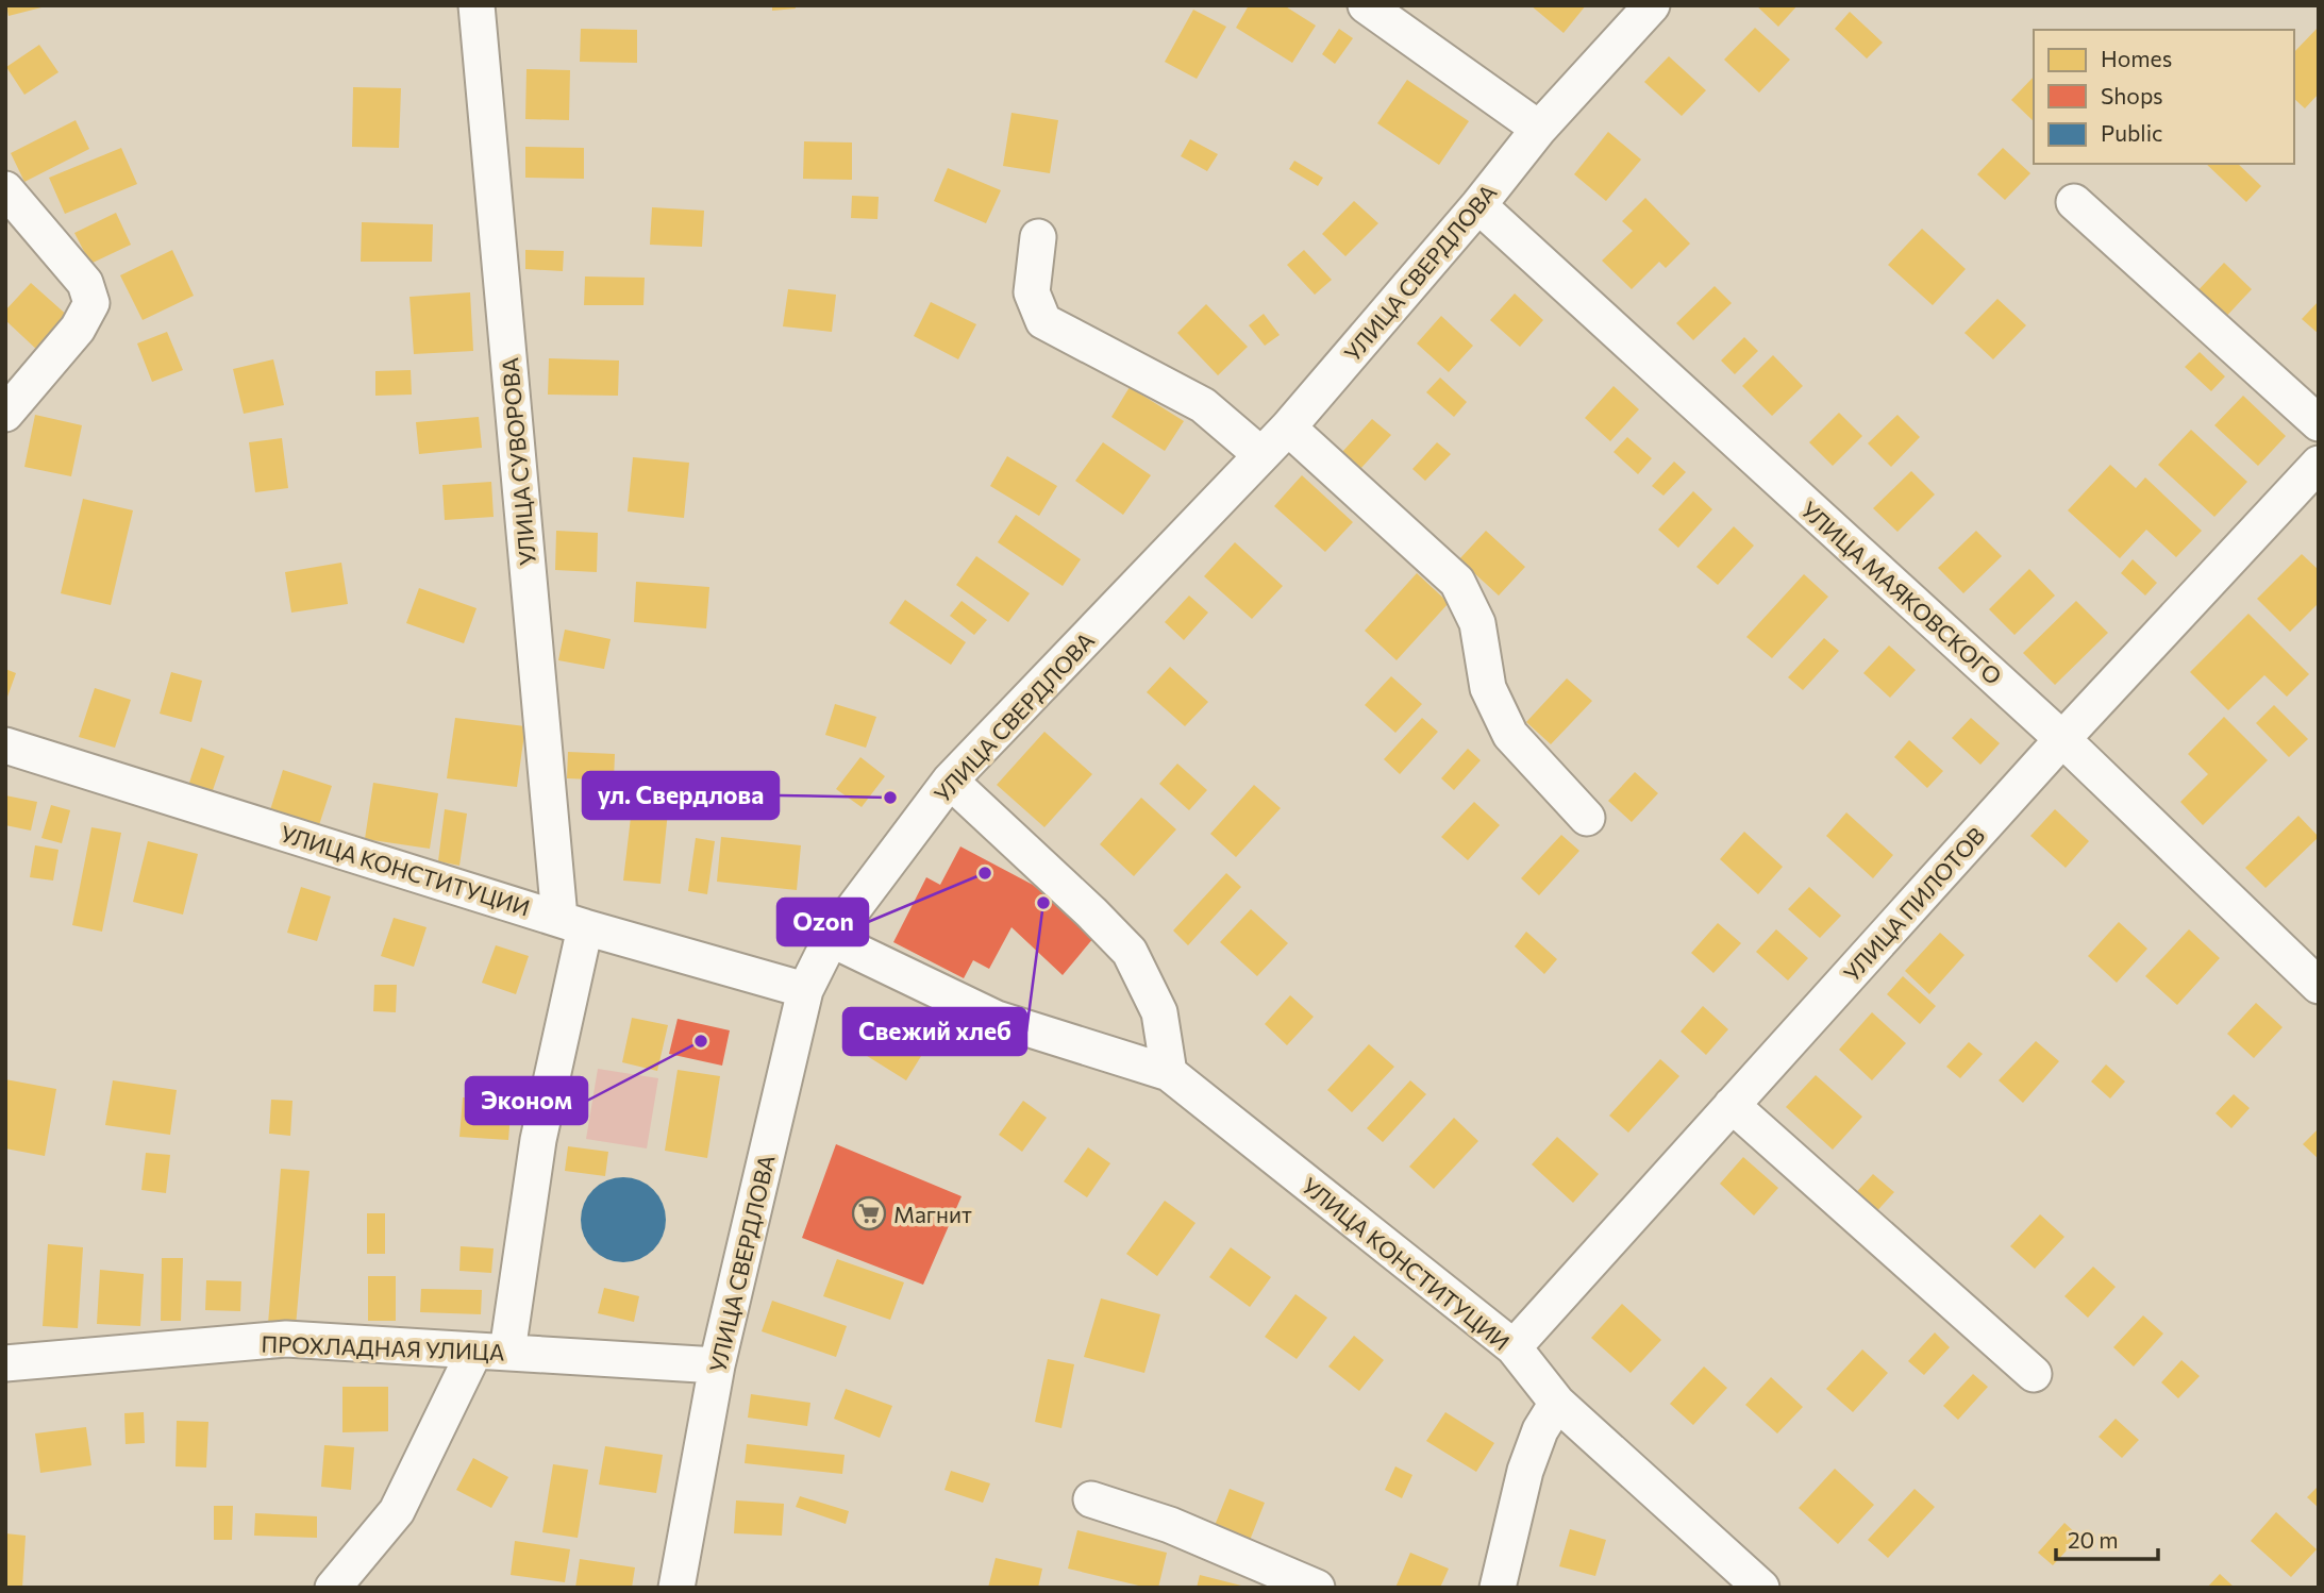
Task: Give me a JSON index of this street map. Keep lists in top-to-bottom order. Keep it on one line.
{"streets":{"street":["УЛИЦА СВЕРДЛОВА","УЛИЦА СУВОРОВА","УЛИЦА МАЯКОВСКОГО","УЛИЦА КОНСТИТУЦИИ","УЛИЦА ПИЛОТОВ","ПРОХЛАДНАЯ УЛИЦА"]},"crossings":[["УЛИЦА СВЕРДЛОВА","УЛИЦА МАЯКОВСКОГО"],["УЛИЦА СВЕРДЛОВА","УЛИЦА КОНСТИТУЦИИ"],["УЛИЦА СВЕРДЛОВА","ПРОХЛАДНАЯ УЛИЦА"],["УЛИЦА СУВОРОВА","УЛИЦА КОНСТИТУЦИИ"],["УЛИЦА СУВОРОВА","ПРОХЛАДНАЯ УЛИЦА"],["УЛИЦА МАЯКОВСКОГО","УЛИЦА ПИЛОТОВ"],["УЛИЦА КОНСТИТУЦИИ","УЛИЦА ПИЛОТОВ"]],"places":{"other":["ул. Свердлова","Ozon","Свежий хлеб","Эконом"],"supermarket":["Магнит"]},"legend":["Homes","Shops","Public"],"scale_bar":"20 m"}
